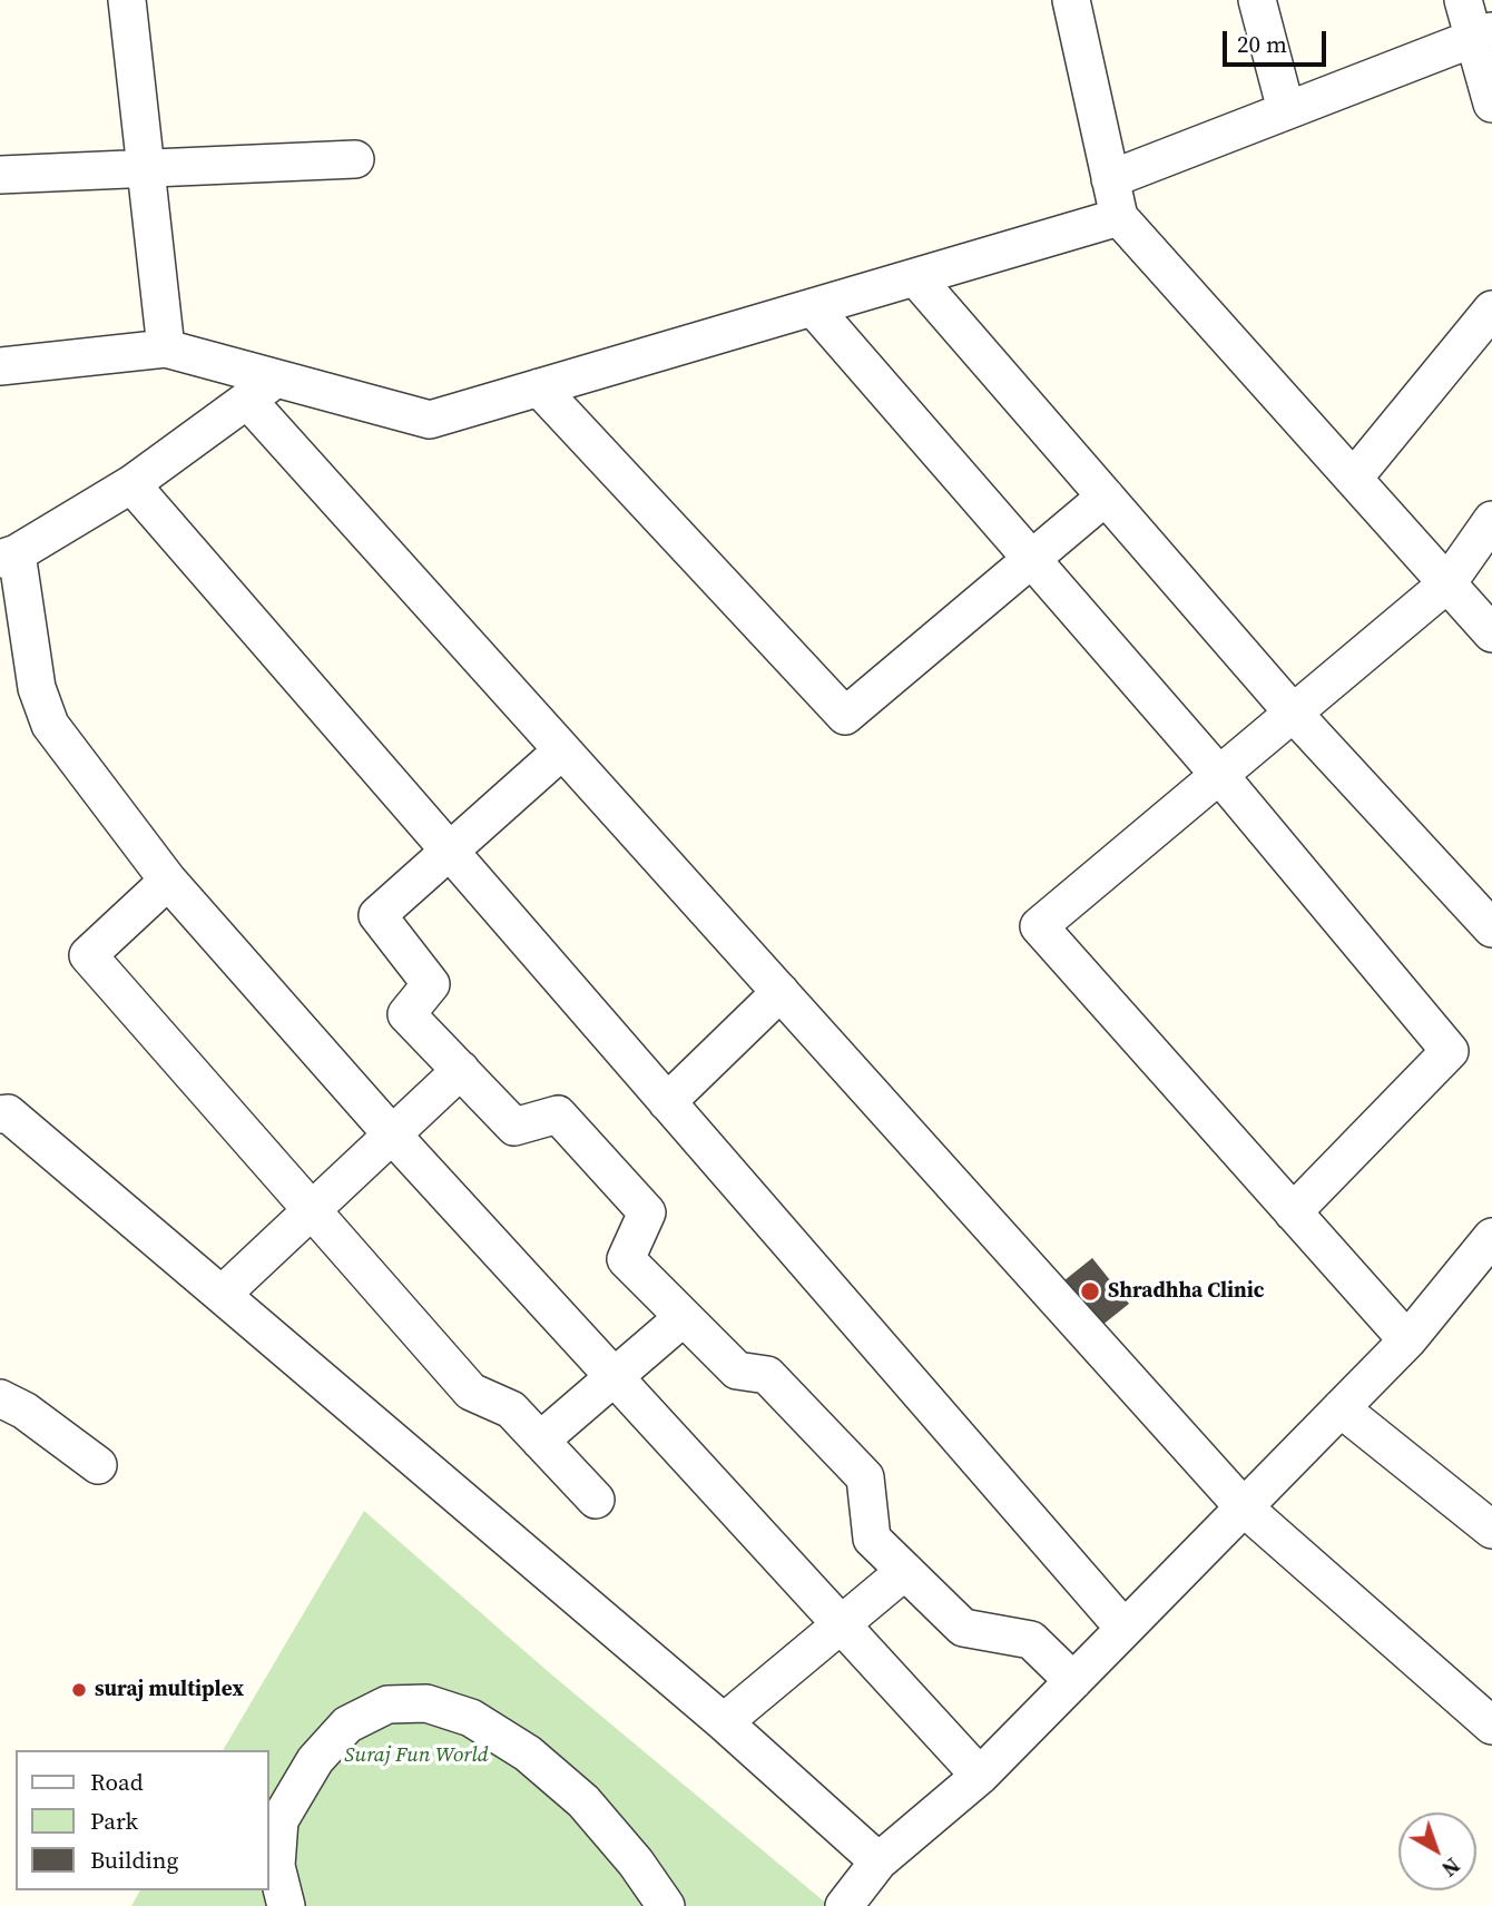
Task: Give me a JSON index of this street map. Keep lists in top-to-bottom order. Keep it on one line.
{"parks":["Suraj Fun World"],"places":["Shradhha Clinic","suraj multiplex"],"legend":["Road","Park","Building"],"scale_bar":"20 m","north":"bottom right"}
